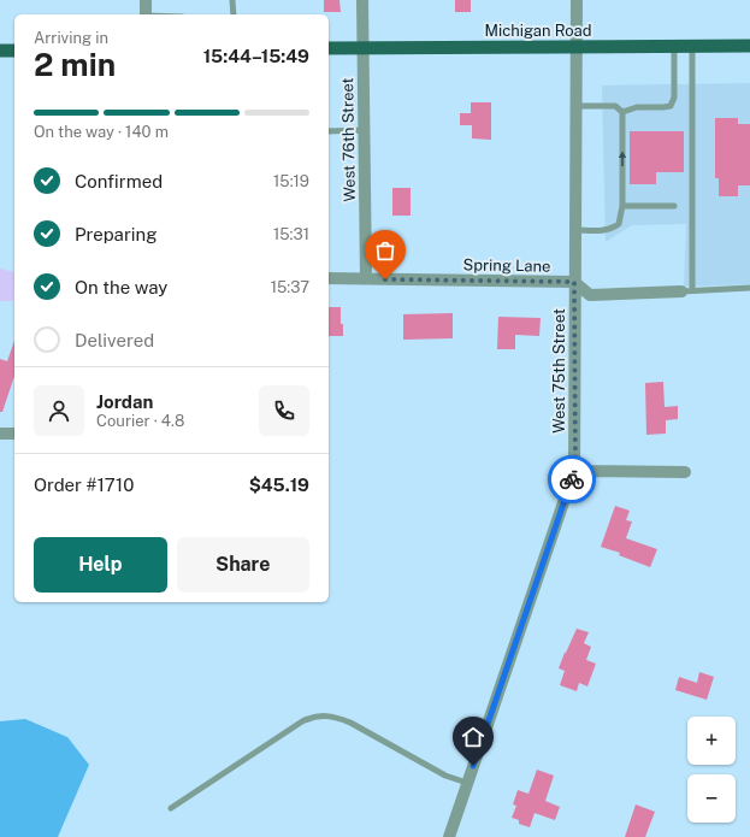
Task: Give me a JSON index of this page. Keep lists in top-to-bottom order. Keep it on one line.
{"streets":{"main road":["Michigan Road"],"street":["West 76th Street","Spring Lane","West 75th Street"]},"crossings":[["Michigan Road","West 76th Street"],["Michigan Road","West 75th Street"],["West 76th Street","Spring Lane"],["Spring Lane","West 75th Street"]],"page":{"heading":["2 min","Arriving in","15:44–15:49"],"panel":["Jordan","Courier · 4.8","Order #1710","$45.19"],"bar":"On the way · 140 m","list":[["Confirmed","15:19"],["Preparing","15:31"],["On the way","15:37"],"Delivered"],"buttons":["Help","Share"],"map_buttons":["+","−"]}}
